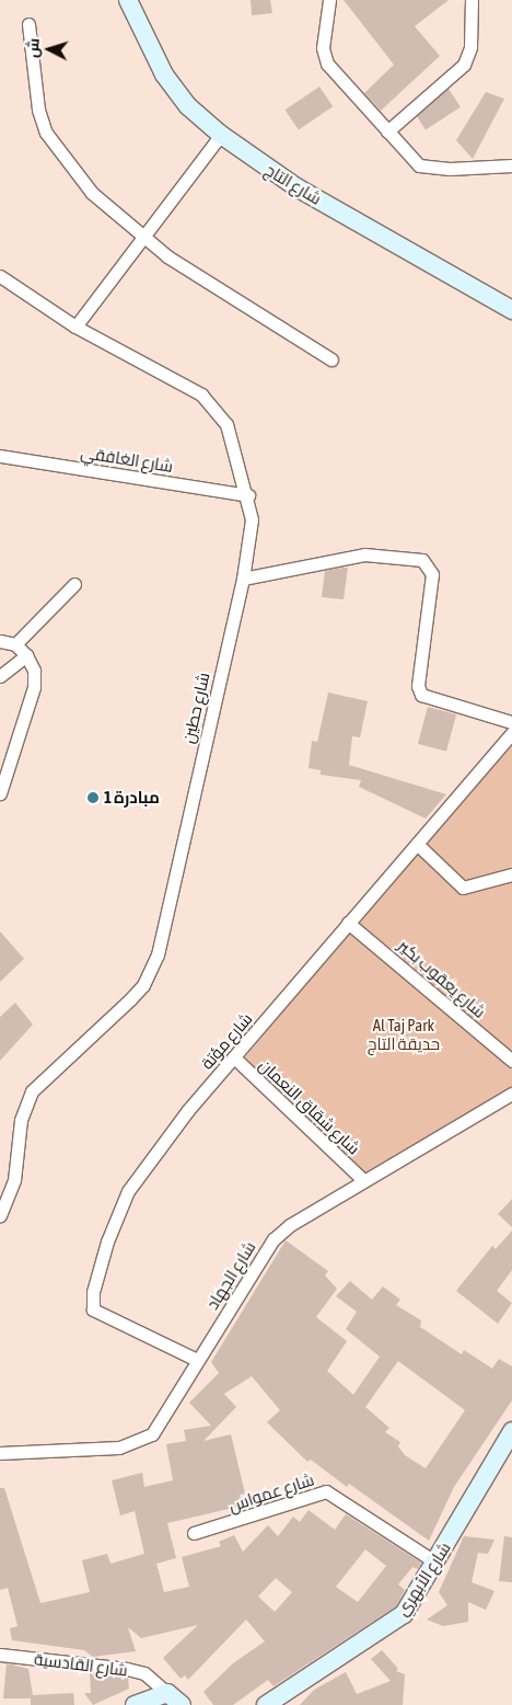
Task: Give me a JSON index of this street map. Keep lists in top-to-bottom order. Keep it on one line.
{"streets":{"street":["شارع التاج","شارع الغافقي","شارع حطين","شارع يعقوب بكير","شارع مؤتة","شارع شقاق النعمان","شارع الجهاد","شارع عمواس","شارع الأبهري","شارع القادسية"]},"crossings":[["شارع الغافقي","شارع حطين"],["شارع يعقوب بكير","شارع مؤتة"],["شارع مؤتة","شارع شقاق النعمان"],["شارع مؤتة","شارع الجهاد"],["شارع شقاق النعمان","شارع الجهاد"],["شارع عمواس","شارع الأبهري"]],"parks":["Al Taj Park حديقة التاج"],"places":["مبادرة 1"],"north":"left"}
